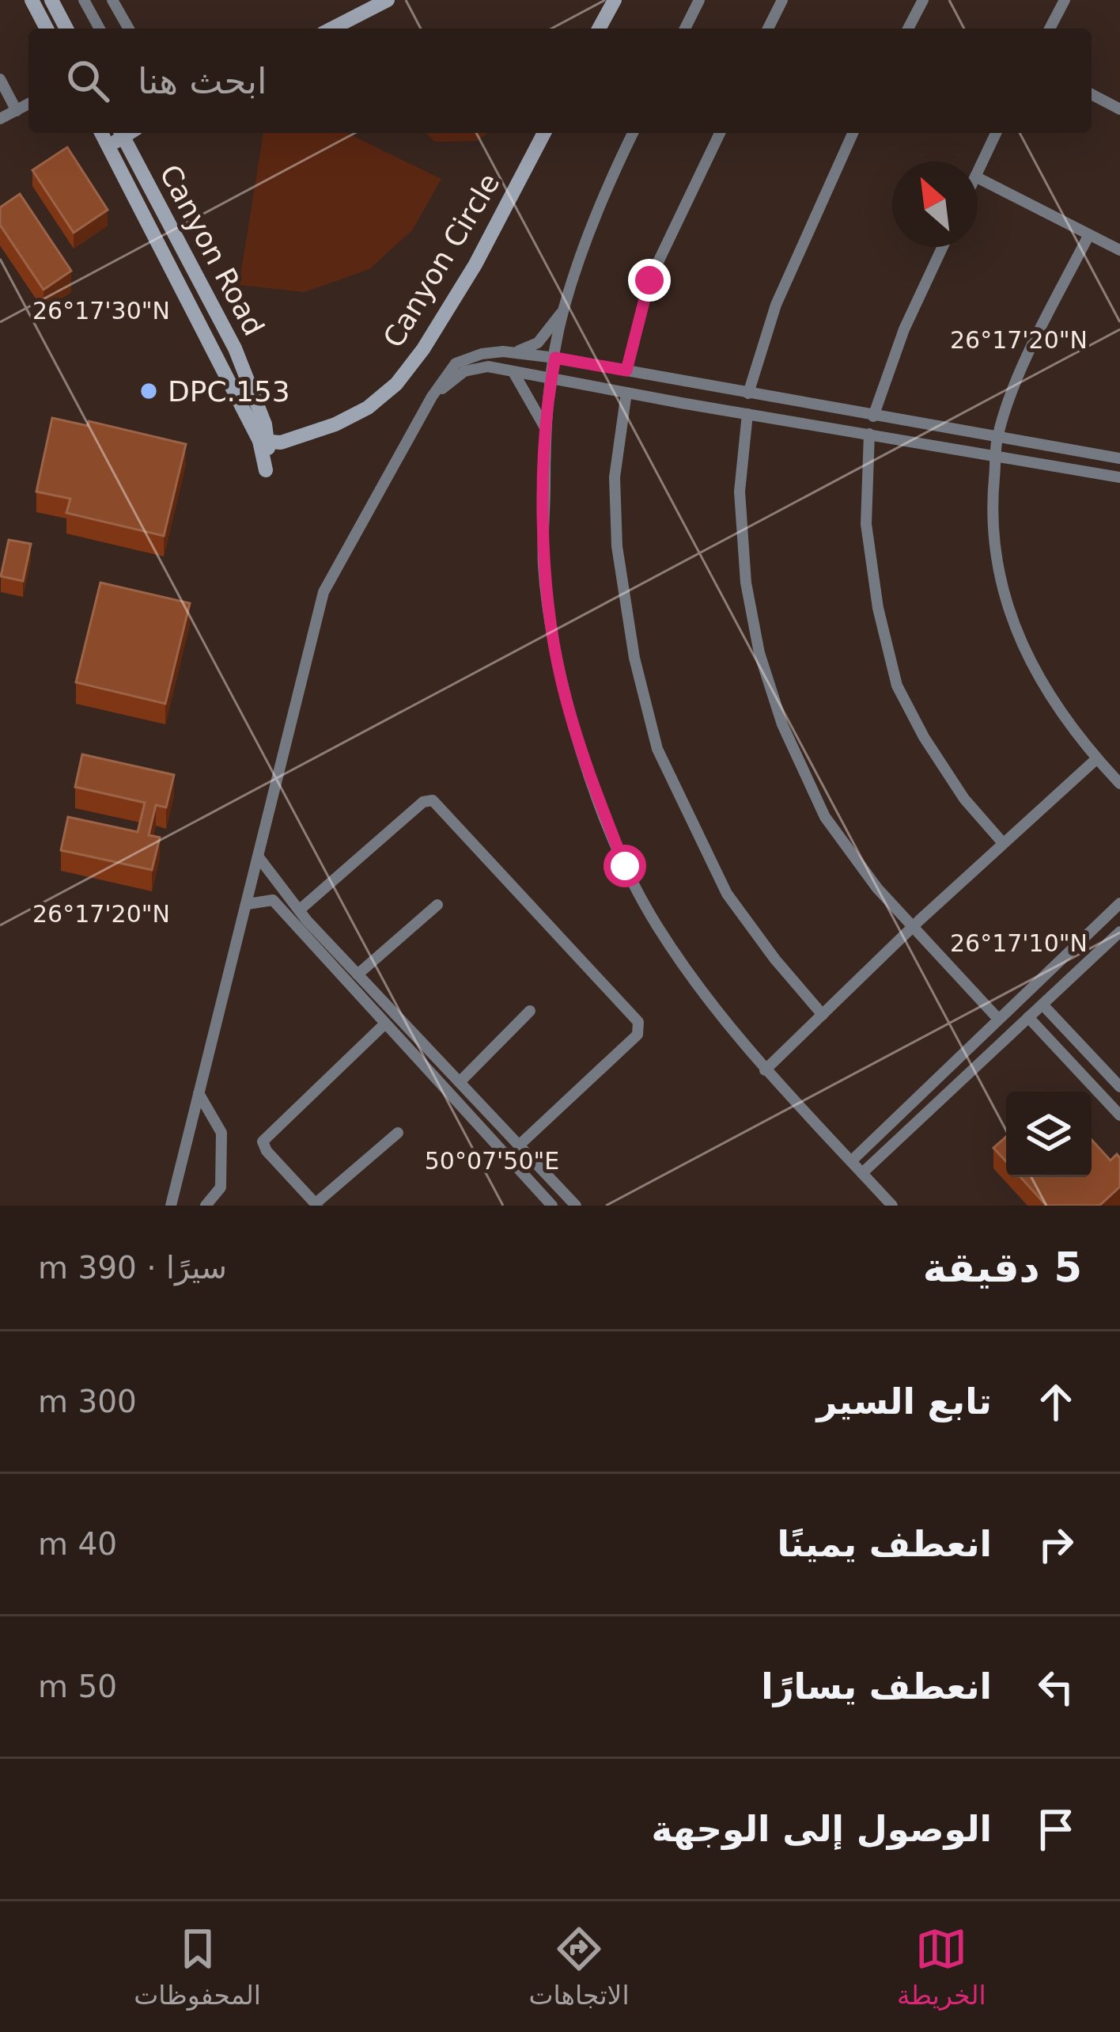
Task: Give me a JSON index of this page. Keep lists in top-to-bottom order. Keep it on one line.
{"streets":{"main road":["Canyon Road","Canyon Circle"]},"crossings":[["Canyon Road","Canyon Circle"]],"places":["DPC.153"],"north":"top left","page":{"search":"ابحث هنا","heading":["5 دقيقة","سيرًا · 390 m"],"list":[["تابع السير","300 m"],["انعطف يمينًا","40 m"],["انعطف يسارًا","50 m"],"الوصول إلى الوجهة"],"nav":["الخريطة","الاتجاهات","المحفوظات"]},"coordinates":["26°17'30\"N","26°17'20\"N","26°17'10\"N","50°07'50\"E"]}
